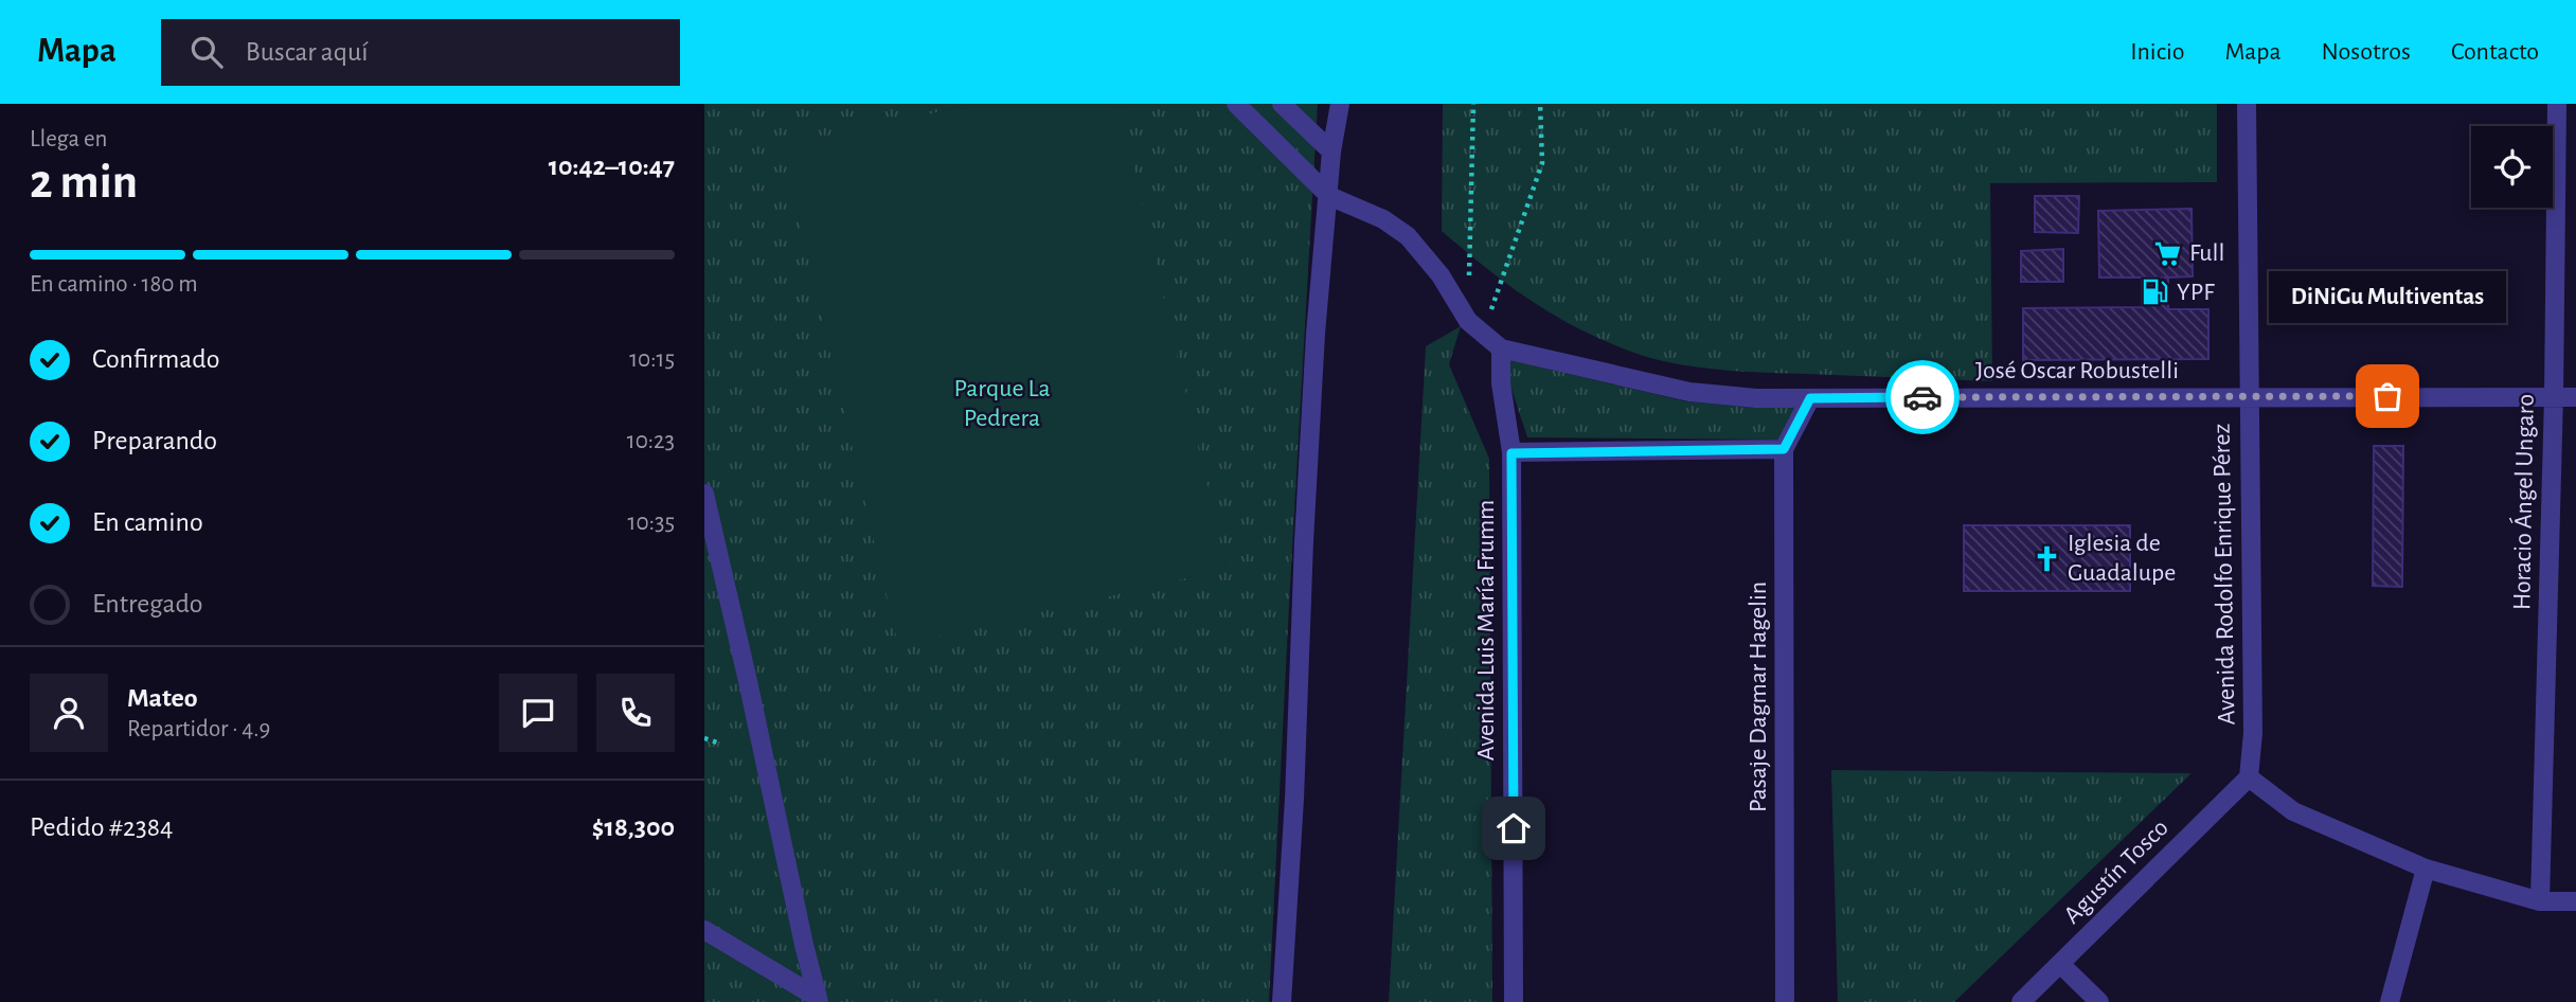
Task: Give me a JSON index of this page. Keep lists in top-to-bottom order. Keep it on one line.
{"streets":{"street":["José Oscar Robustelli","Horacio Ángel Ungaro","Avenida Rodolfo Enrique Pérez","Avenida Luis María Frumm","Pasaje Dagmar Hagelin","Agustín Tosco"]},"crossings":[["José Oscar Robustelli","Horacio Ángel Ungaro"],["José Oscar Robustelli","Avenida Rodolfo Enrique Pérez"],["José Oscar Robustelli","Avenida Luis María Frumm"],["José Oscar Robustelli","Pasaje Dagmar Hagelin"],["Avenida Rodolfo Enrique Pérez","Agustín Tosco"]],"parks":["Parque La Pedrera"],"places":{"supermarket":["Full"],"fuel station":["YPF"],"other":["DiNiGu Multiventas"],"church":["Iglesia de Guadalupe"]},"page":{"header":"Mapa","search":"Buscar aquí","nav":["Inicio","Mapa","Nosotros","Contacto"],"heading":["2 min","Llega en","10:42–10:47"],"panel":["Mateo","Repartidor · 4.9","Pedido #2384","$18,300"],"bar":"En camino · 180 m","bubble":"DiNiGu Multiventas","list":[["Confirmado","10:15"],["Preparando","10:23"],["En camino","10:35"],"Entregado"]}}
